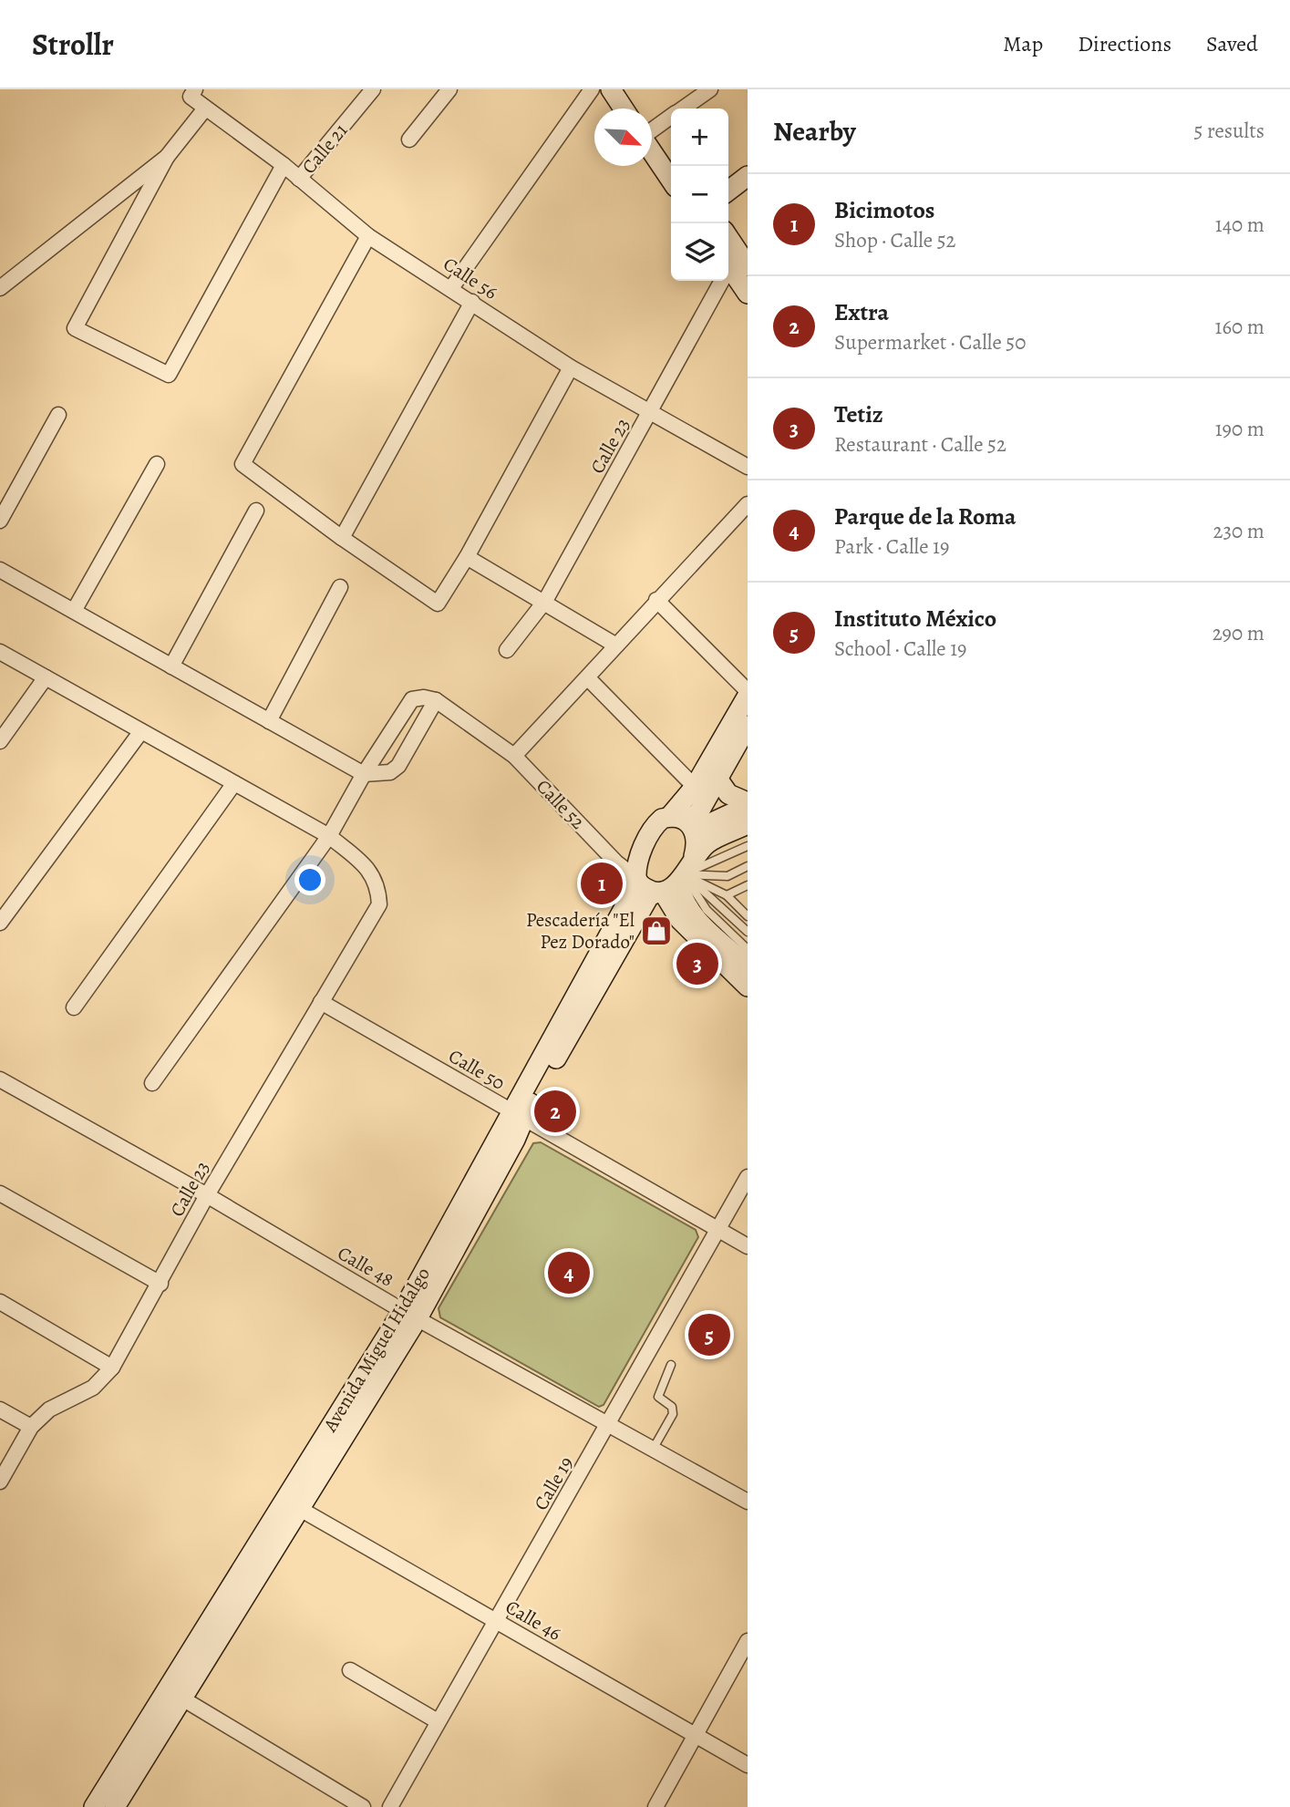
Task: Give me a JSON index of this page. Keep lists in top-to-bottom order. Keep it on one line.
{"streets":{"street":["Calle 21","Calle 56","Calle 23","Calle 52","Calle 50","Calle 48","Avenida Miguel Hidalgo","Calle 19","Calle 46"]},"crossings":[["Calle 21","Calle 56"],["Calle 56","Calle 23"],["Calle 23","Calle 50"],["Calle 23","Calle 48"],["Calle 52","Avenida Miguel Hidalgo"],["Calle 50","Avenida Miguel Hidalgo"],["Calle 50","Calle 19"],["Calle 48","Avenida Miguel Hidalgo"],["Calle 48","Calle 19"],["Avenida Miguel Hidalgo","Calle 46"],["Calle 19","Calle 46"]],"places":{"shop":["Pescadería \"El Pez Dorado\""]},"north":"bottom right","page":{"header":"Strollr","nav":["Map","Directions","Saved"],"heading":["Nearby","5 results"],"map_buttons":["+","−"],"list":[{"mark":"1","name":"Bicimotos","note":"Shop · Calle 52","value":"140 m"},{"mark":"2","name":"Extra","note":"Supermarket · Calle 50","value":"160 m"},{"mark":"3","name":"Tetiz","note":"Restaurant · Calle 52","value":"190 m"},{"mark":"4","name":"Parque de la Roma","note":"Park · Calle 19","value":"230 m"},{"mark":"5","name":"Instituto México","note":"School · Calle 19","value":"290 m"}],"pins":["1","3","2","4","5"]}}
